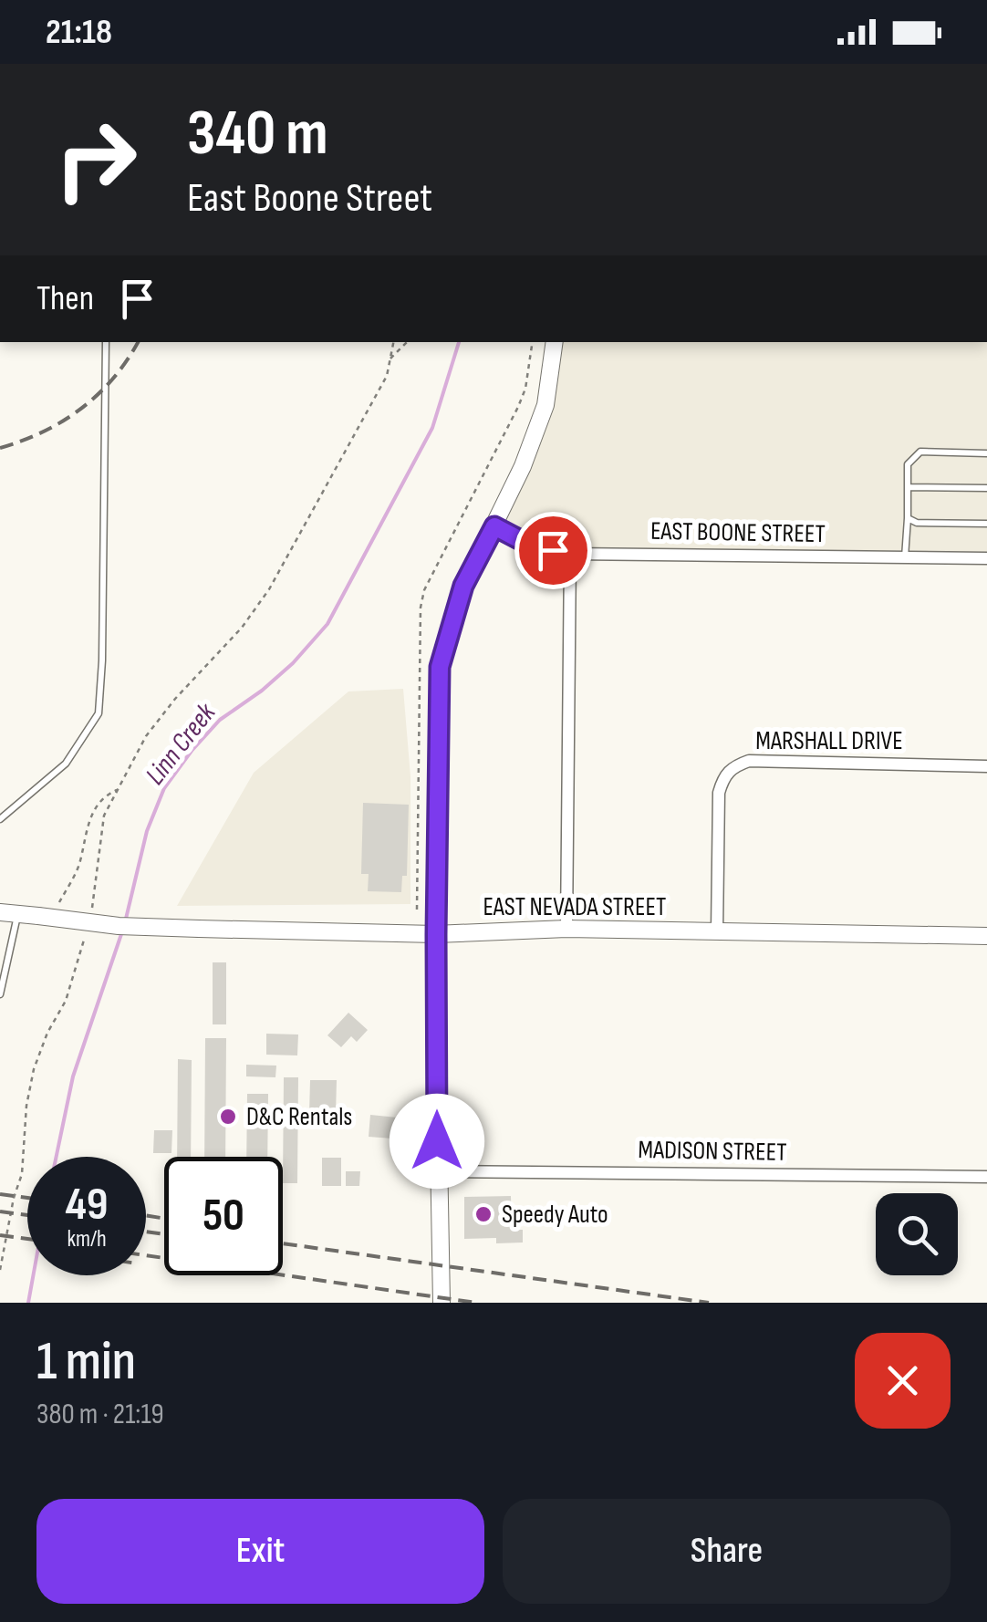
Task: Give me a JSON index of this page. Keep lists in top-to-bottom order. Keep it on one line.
{"streets":{"main road":["EAST NEVADA STREET"],"street":["EAST BOONE STREET","MARSHALL DRIVE","MADISON STREET"]},"crossings":[["MARSHALL DRIVE","EAST NEVADA STREET"]],"water":["Linn Creek"],"places":["D&C Rentals","Speedy Auto"],"page":{"status":"21:18","turn":["340 m","East Boone Street"],"then":"Then","speed":"49 km/h","limit":"50","heading":["1 min","380 m · 21:19"],"buttons":["Exit","Share"]}}
